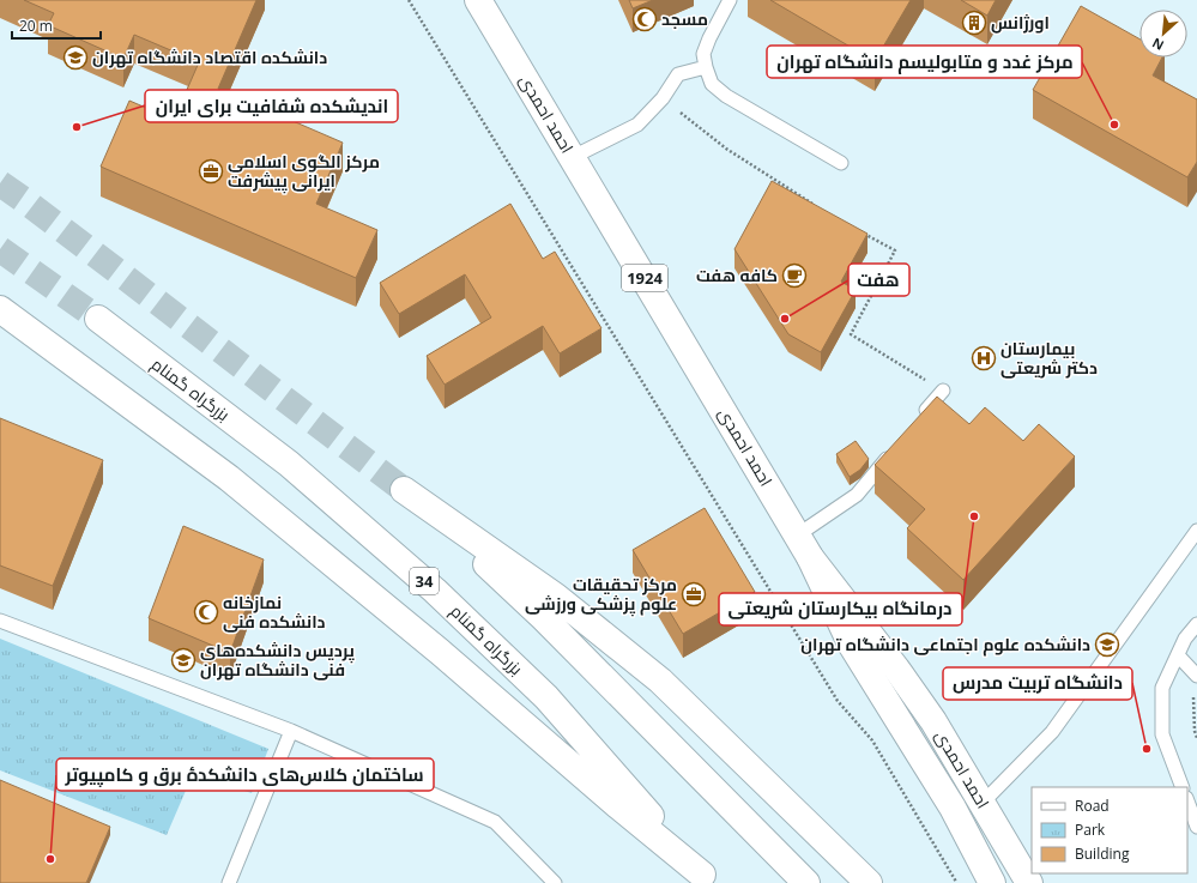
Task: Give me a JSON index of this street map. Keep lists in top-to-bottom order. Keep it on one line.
{"streets":{"main road":["احمد احمدی","1924","بزرگراه گمنام","34"]},"places":{"mosque":["مسجد","نمازخانه دانشکده فنی"],"building":["اورژانس"],"school or university":["دانشکده اقتصاد دانشگاه تهران","دانشکده علوم اجتماعی دانشگاه تهران","پردیس دانشکده‌های فنی دانشگاه تهران"],"other":["مرکز غدد و متابولیسم دانشگاه تهران","اندیشکده شفافیت برای ایران","هفت","درمانگاه بیکارستان شریعتی","دانشگاه تربیت مدرس","ساختمان کلاس‌های دانشکدهٔ برق و کامپیوتر"],"office":["مرکز الگوی اسلامی ایرانی پیشرفت","مرکز تحقیقات علوم پزشکی ورزشی"],"cafe":["کافه هفت"],"hospital":["بیمارستان دکتر شریعتی"]},"legend":["Road","Park","Building"],"scale_bar":"20 m","north":"bottom left"}
